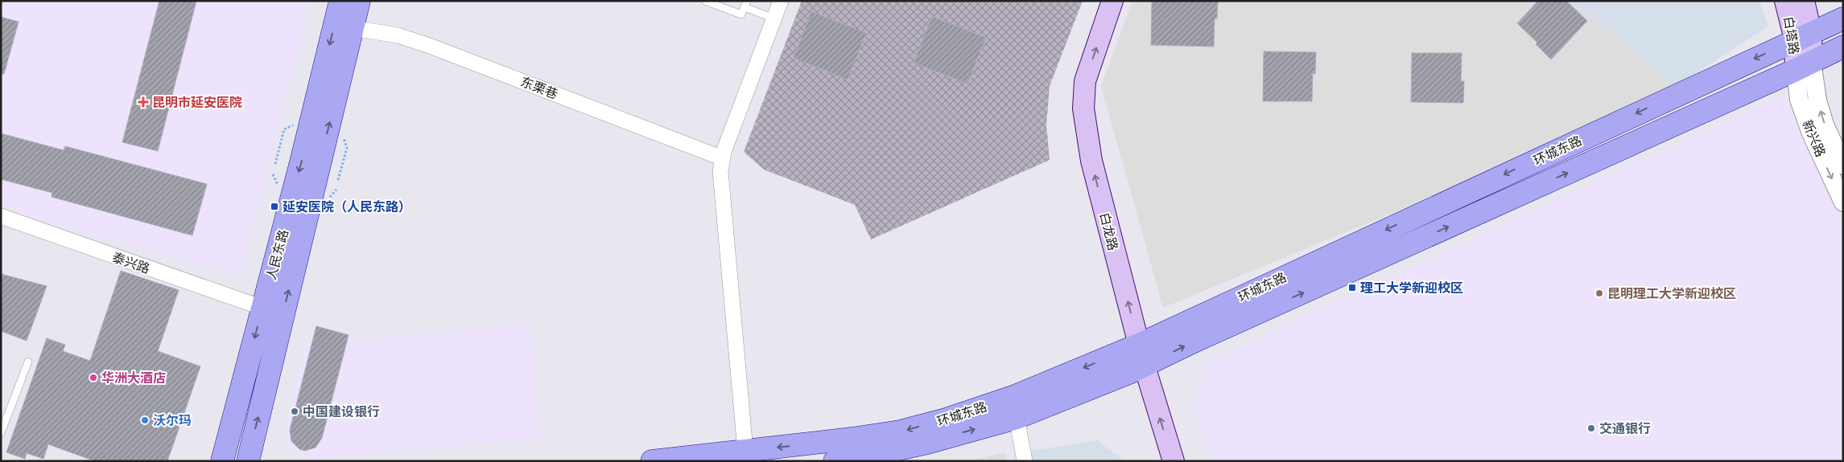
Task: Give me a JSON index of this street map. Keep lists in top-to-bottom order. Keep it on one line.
{"streets":{"main road":["白塔路","环城东路","白龙路","人民东路"],"street":["东栗巷","新兴路","泰兴路"]},"crossings":[["白塔路","新兴路"],["白塔路","环城东路"],["东栗巷","人民东路"],["新兴路","环城东路"],["环城东路","白龙路"],["人民东路","泰兴路"]],"places":{"health":["昆明市延安医院"],"transit":["延安医院（人民东路）","理工大学新迎校区"],"other":["昆明理工大学新迎校区","华洲大酒店","中国建设银行","沃尔玛","交通银行"]}}
